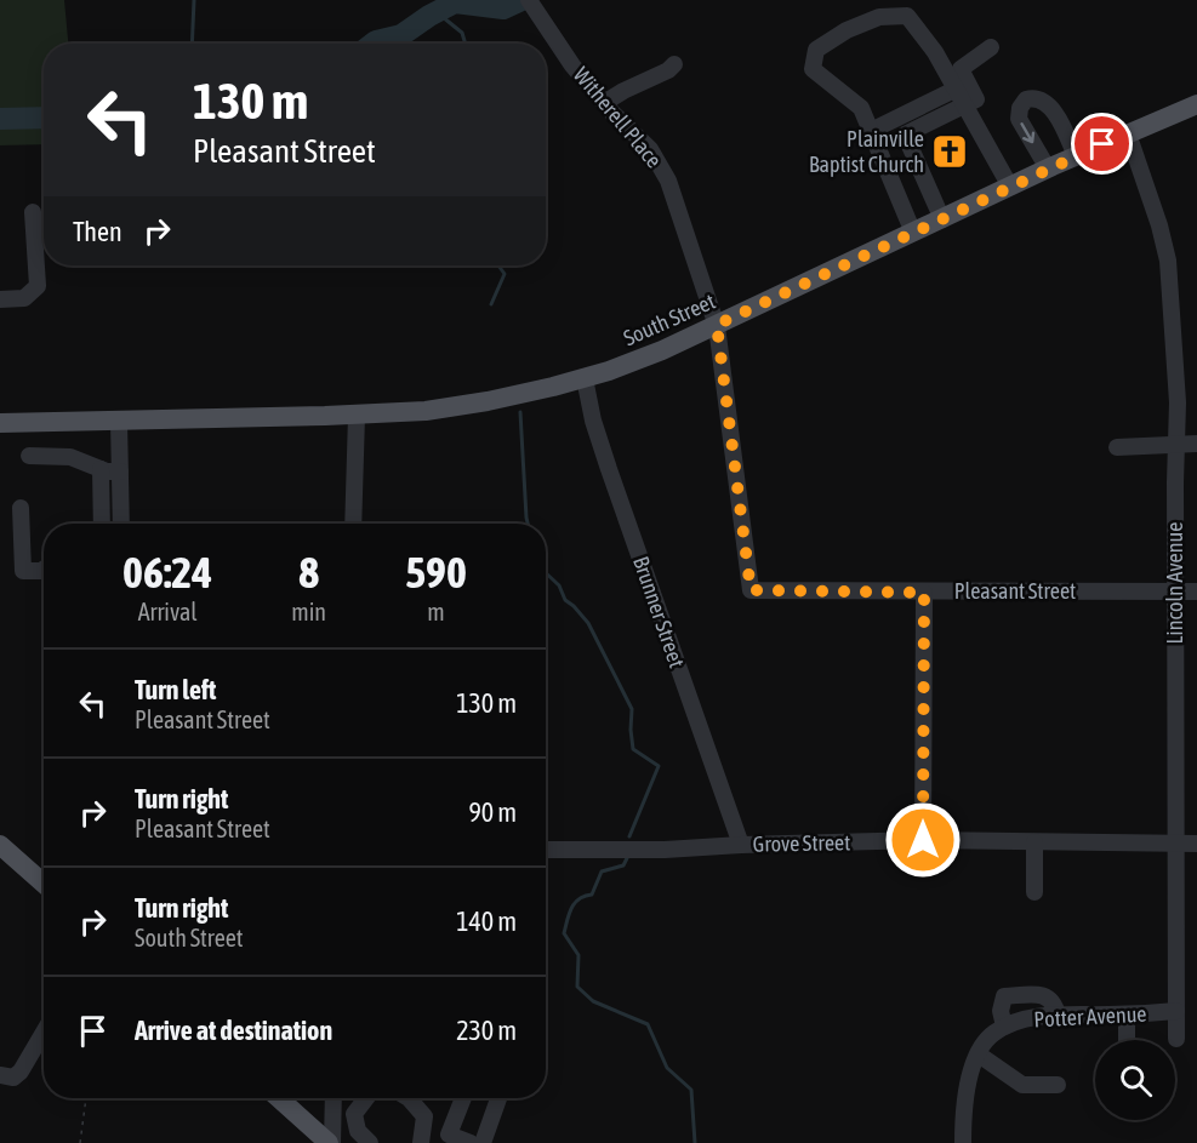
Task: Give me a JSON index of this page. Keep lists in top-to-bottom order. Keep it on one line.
{"streets":{"main road":["South Street"],"street":["Witherell Place","Lincoln Avenue","Pleasant Street","Brunner Street","Grove Street","Potter Avenue"]},"crossings":[["Witherell Place","South Street"],["Witherell Place","Pleasant Street"],["South Street","Lincoln Avenue"],["South Street","Pleasant Street"],["South Street","Brunner Street"],["Lincoln Avenue","Pleasant Street"],["Lincoln Avenue","Grove Street"],["Lincoln Avenue","Potter Avenue"],["Brunner Street","Grove Street"]],"places":{"church":["Plainville Baptist Church"]},"page":{"turn":["130 m","Pleasant Street"],"then":"Then","eta":["06:24","Arrival","8","min","590","m"],"list":[{"name":"Turn left","note":"Pleasant Street","value":"130 m"},{"name":"Turn right","note":"Pleasant Street","value":"90 m"},{"name":"Turn right","note":"South Street","value":"140 m"},{"name":"Arrive at destination","value":"230 m"}]}}
